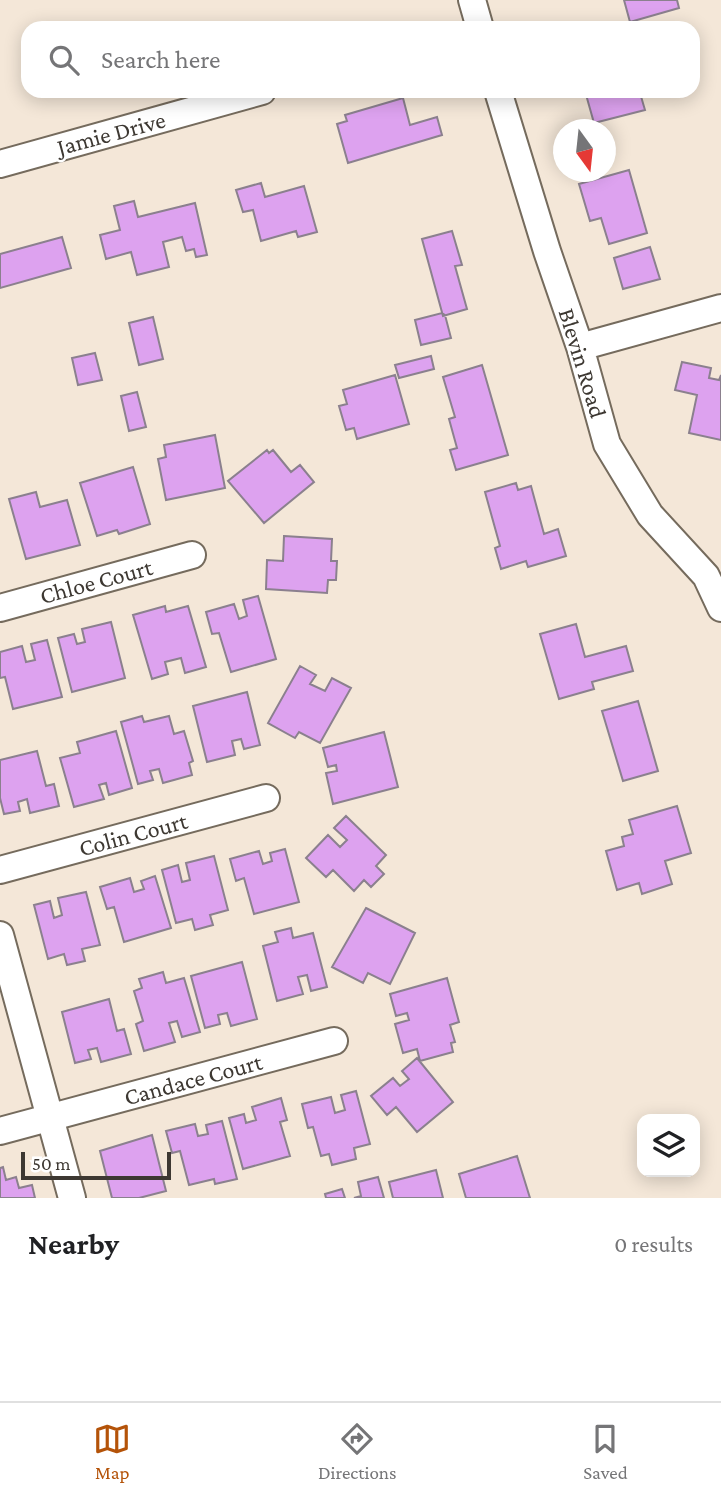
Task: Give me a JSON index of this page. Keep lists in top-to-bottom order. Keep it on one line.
{"streets":{"street":["Jamie Drive","Blevin Road","Chloe Court","Colin Court","Candace Court"]},"scale_bar":"50 m","north":"bottom","page":{"search":"Search here","scale":"50 m","heading":["Nearby","0 results"],"nav":["Map","Directions","Saved"]}}
